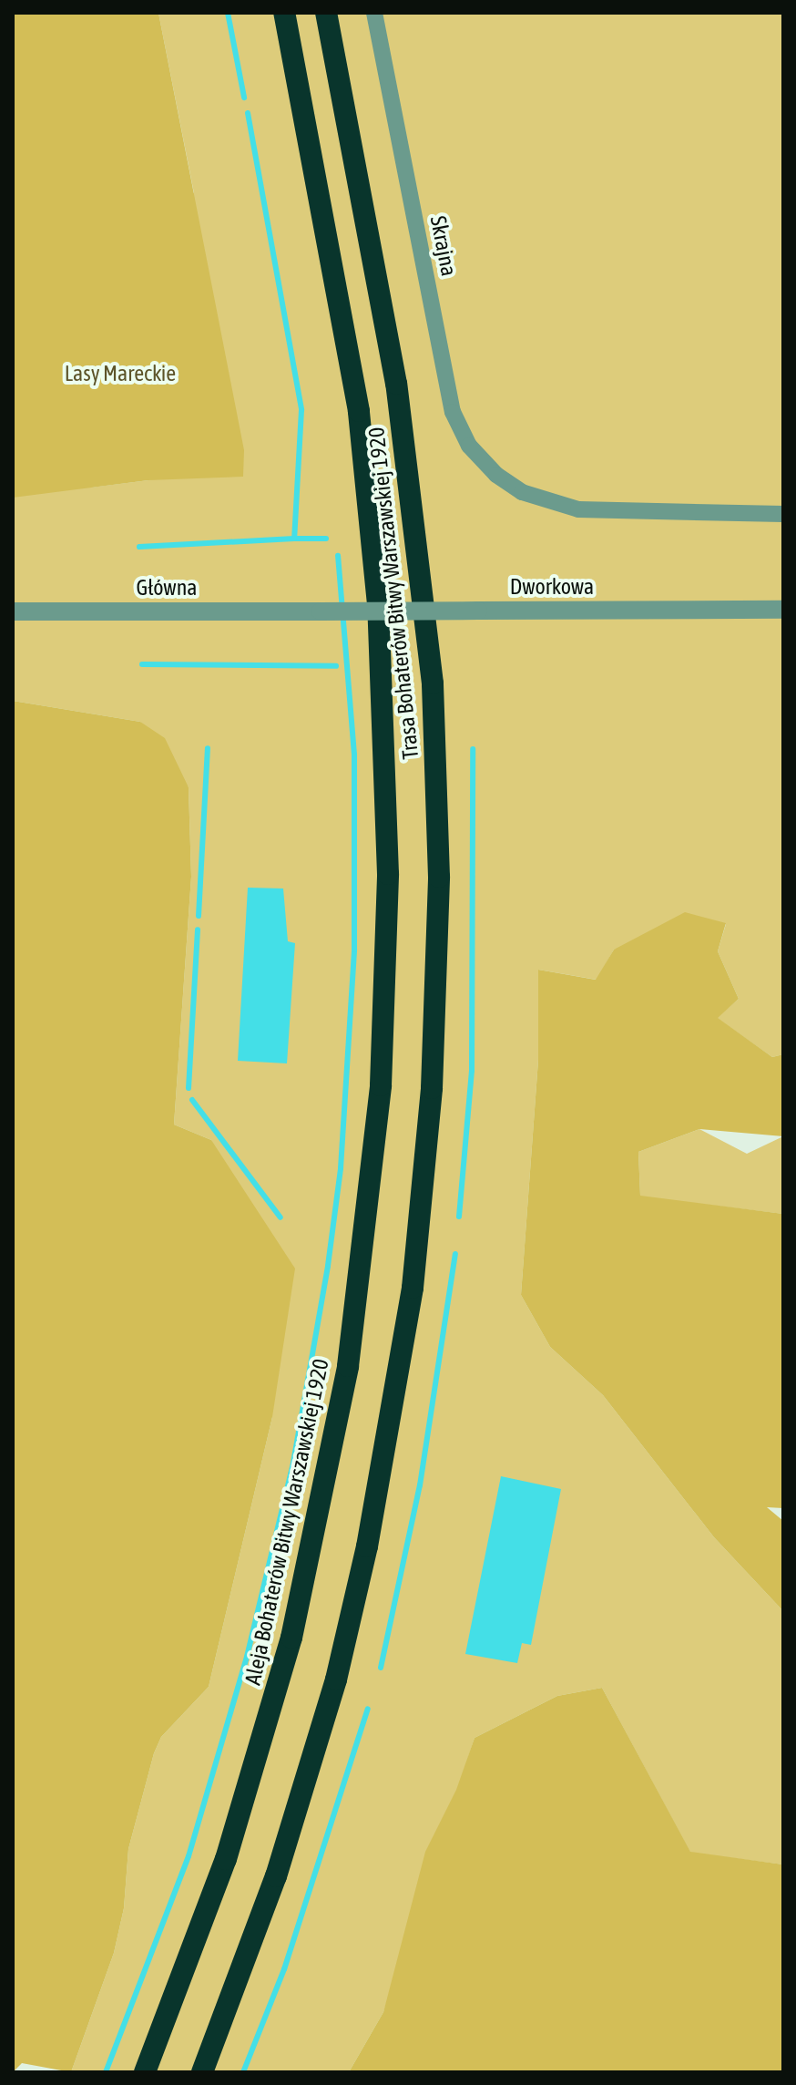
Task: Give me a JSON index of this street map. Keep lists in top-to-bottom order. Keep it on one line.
{"streets":{"highway":["Trasa Bohaterów Bitwy Warszawskiej 1920","Aleja Bohaterów Bitwy Warszawskiej 1920"],"street":["Skrajna","Dworkowa","Główna"]},"crossings":[["Dworkowa","Główna"],["Trasa Bohaterów Bitwy Warszawskiej 1920","Aleja Bohaterów Bitwy Warszawskiej 1920"]],"parks":["Lasy Mareckie"]}
